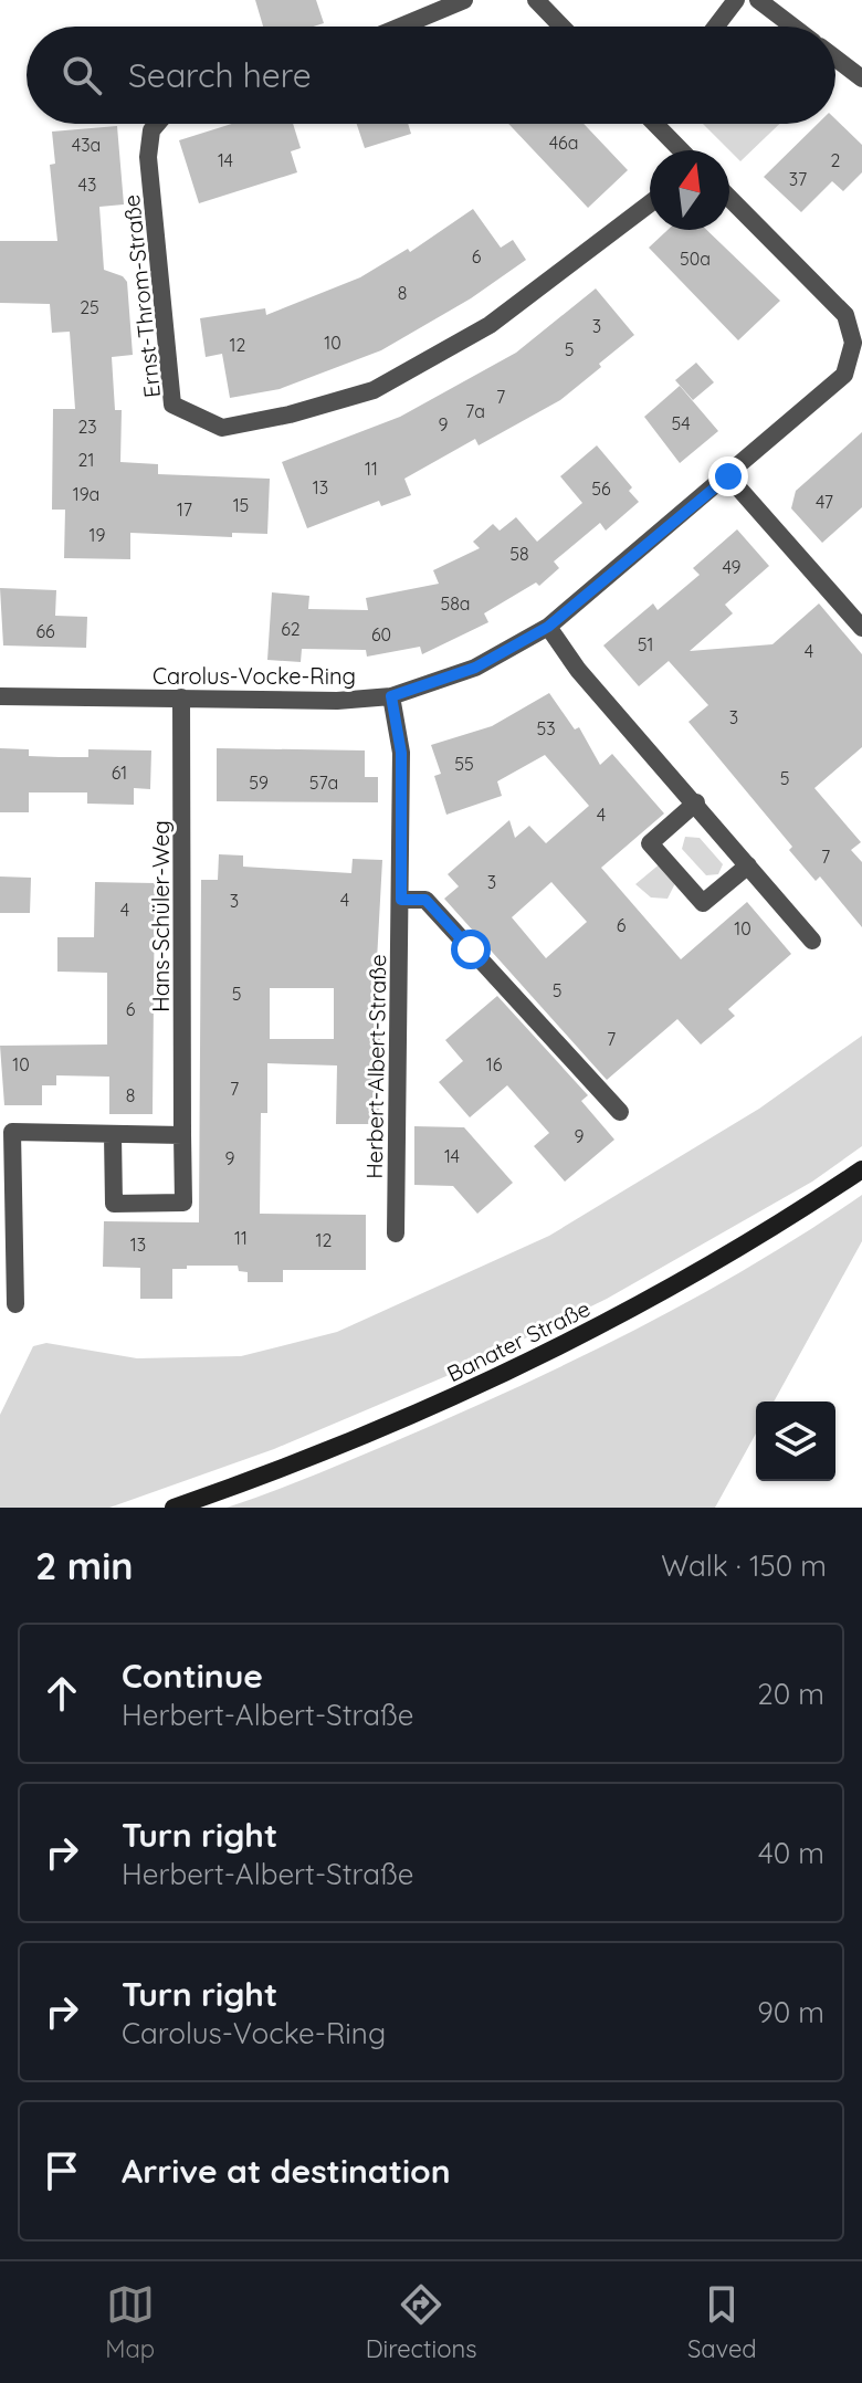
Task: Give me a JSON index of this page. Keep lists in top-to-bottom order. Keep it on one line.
{"streets":{"main road":["Banater Straße"],"street":["Ernst-Throm-Straße","Carolus-Vocke-Ring","Hans-Schüler-Weg","Herbert-Albert-Straße"]},"crossings":[["Carolus-Vocke-Ring","Hans-Schüler-Weg"],["Carolus-Vocke-Ring","Herbert-Albert-Straße"]],"house_numbers":["46a","43a","14","2","37","43","6","50a","8","25","3","10","12","5","7","7a","54","9","23","21","11","13","56","19a","47","15","17","19","58","49","58a","62","66","60","51","4","3","53","55","61","5","59","57a","4","7","3","4","3","4","6","10","5","5","6","7","10","16","7","8","9","14","9","11","12","13"],"north":"top","page":{"search":"Search here","heading":["2 min","Walk · 150 m"],"list":[["Continue","Herbert-Albert-Straße","20 m"],["Turn right","Herbert-Albert-Straße","40 m"],["Turn right","Carolus-Vocke-Ring","90 m"],"Arrive at destination"],"nav":["Map","Directions","Saved"]}}
